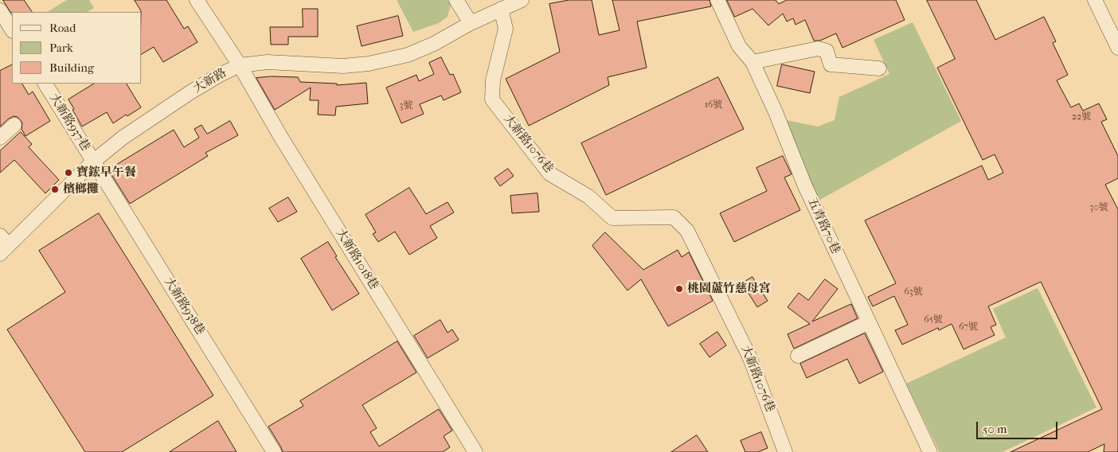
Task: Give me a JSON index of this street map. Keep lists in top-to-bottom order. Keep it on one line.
{"streets":{"street":["大新路","大新路937巷","大新路1076巷","五青路70巷","大新路1018巷","大新路938巷"]},"crossings":[["大新路","大新路937巷"],["大新路","大新路1076巷"],["大新路","大新路1018巷"],["大新路","大新路938巷"],["大新路937巷","大新路938巷"]],"places":["寶鋐早午餐","檳榔攤","桃園蘆竹慈母宮"],"house_numbers":["16號","3號","22號","30號","63號","65號","67號"],"legend":["Road","Park","Building"],"scale_bar":"50 m"}
